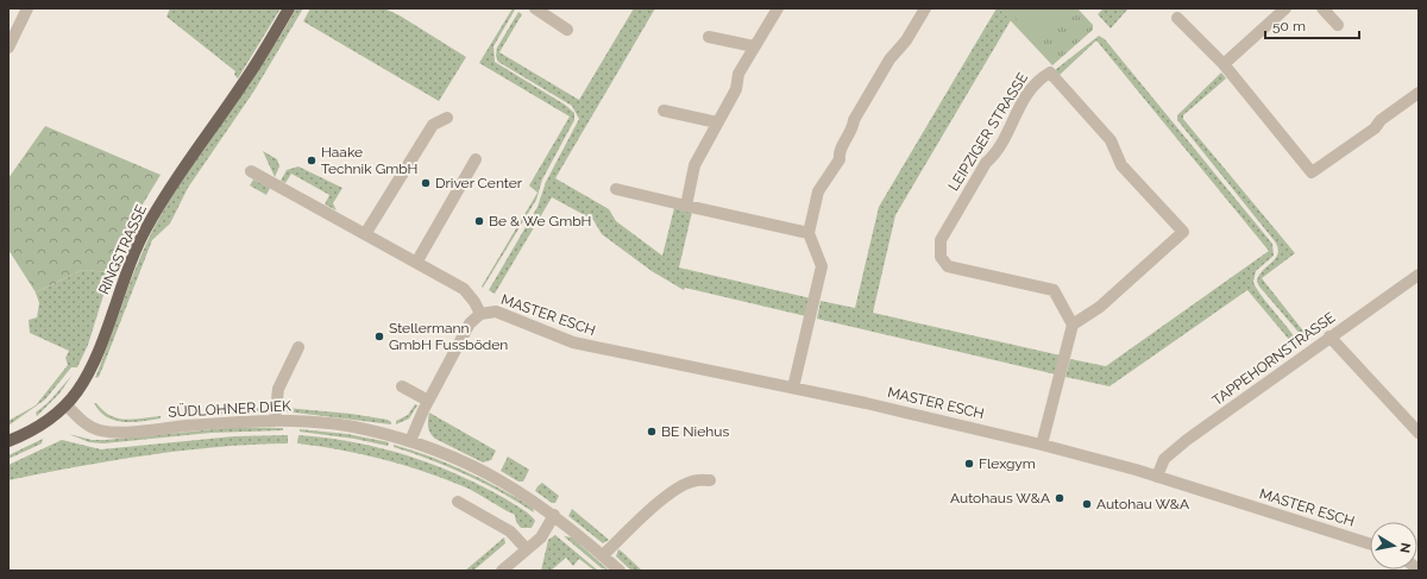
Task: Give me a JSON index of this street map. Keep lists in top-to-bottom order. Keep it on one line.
{"streets":{"main road":["RINGSTRASSE"],"street":["LEIPZIGER STRASSE","MASTER ESCH","TAPPEHORNSTRASSE","SÜDLOHNER DIEK"]},"crossings":[["RINGSTRASSE","SÜDLOHNER DIEK"],["MASTER ESCH","TAPPEHORNSTRASSE"],["MASTER ESCH","SÜDLOHNER DIEK"]],"places":["Haake Technik GmbH","Driver Center","Be & We GmbH","Stellermann GmbH Fussböden","BE Niehus","Flexgym","Autohaus W&A","Autohau W&A"],"scale_bar":"50 m","north":"right"}
